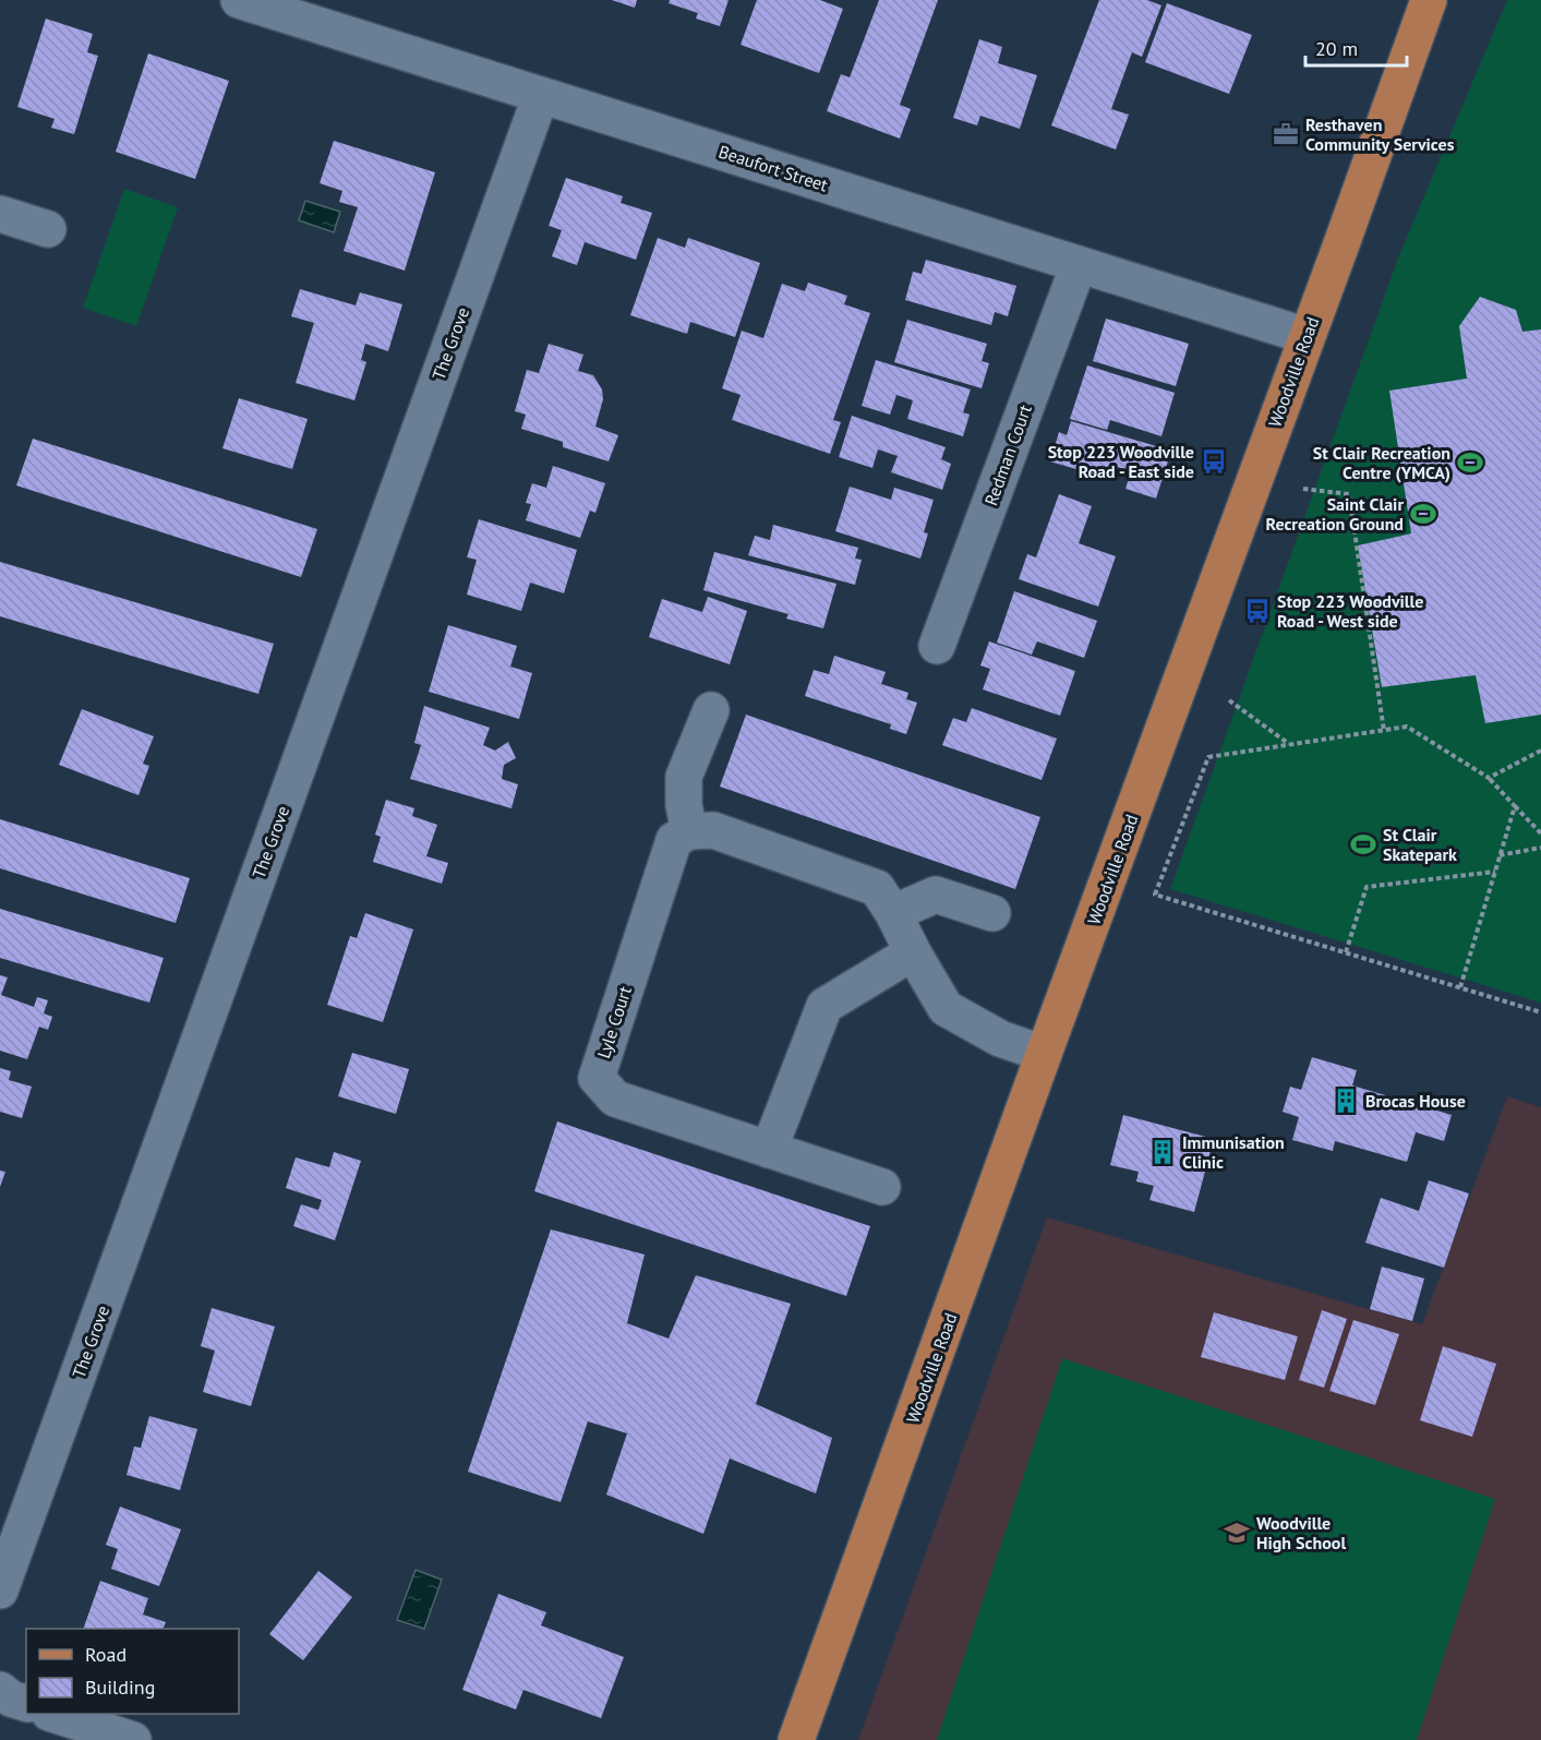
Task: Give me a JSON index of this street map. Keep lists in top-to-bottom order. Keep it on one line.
{"streets":{"main road":["Woodville Road"],"street":["Beaufort Street","The Grove","Redman Court","Lyle Court"]},"crossings":[["Beaufort Street","The Grove"],["Beaufort Street","Woodville Road"],["Beaufort Street","Redman Court"]],"places":{"office":["Resthaven Community Services"],"bus stop":["Stop 223 Woodville Road - East side","Stop 223 Woodville Road - West side"],"sports":["St Clair Recreation Centre (YMCA)","Saint Clair Recreation Ground","St Clair Skatepark"],"building":["Brocas House","Immunisation Clinic"],"school or university":["Woodville High School"]},"legend":["Road","Building"],"scale_bar":"20 m"}
